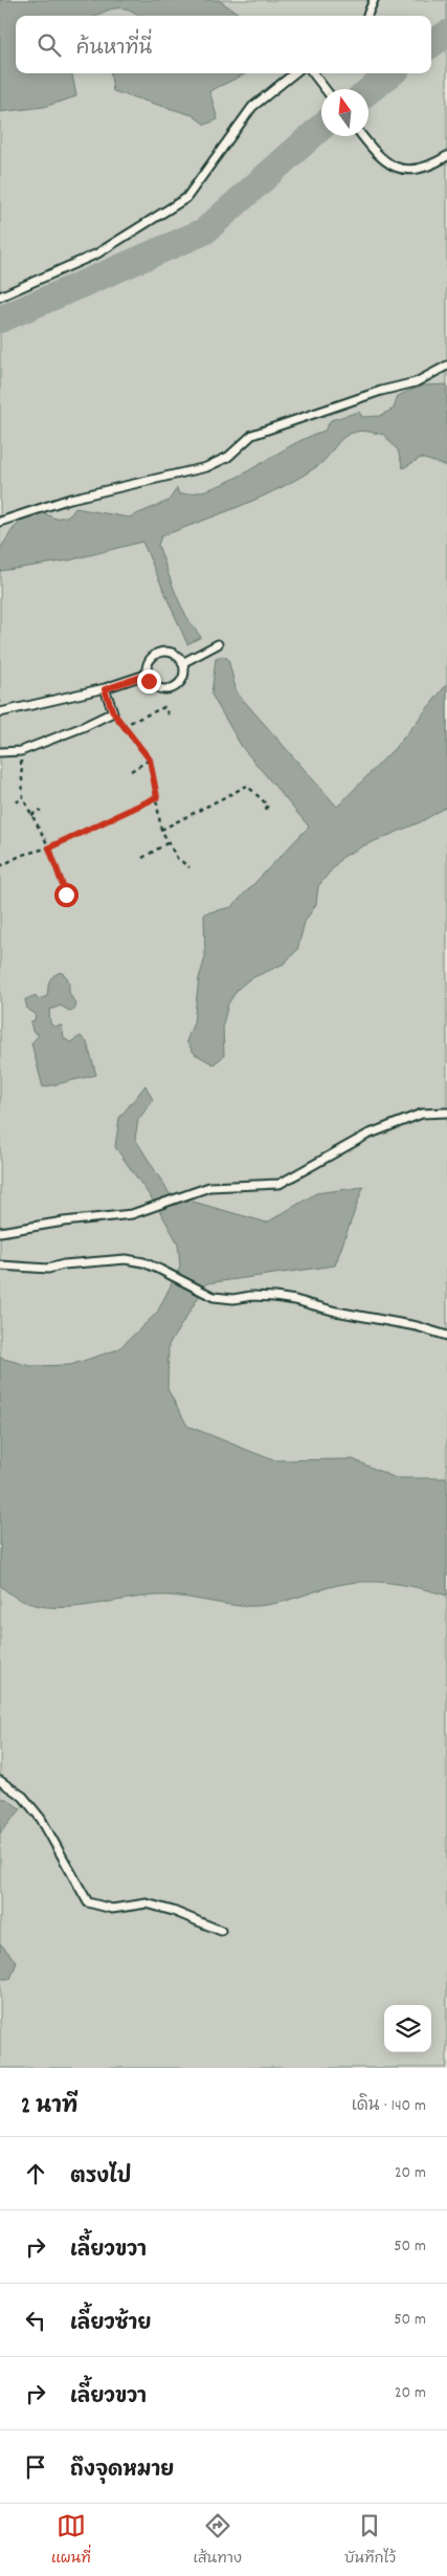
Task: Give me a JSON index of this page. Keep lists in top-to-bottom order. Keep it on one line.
{"north":"top","page":{"search":"ค้นหาที่นี่","heading":["2 นาที","เดิน · 140 m"],"list":[["ตรงไป","20 m"],["เลี้ยวขวา","50 m"],["เลี้ยวซ้าย","50 m"],["เลี้ยวขวา","20 m"],"ถึงจุดหมาย"],"nav":["แผนที่","เส้นทาง","บันทึกไว้"]}}
